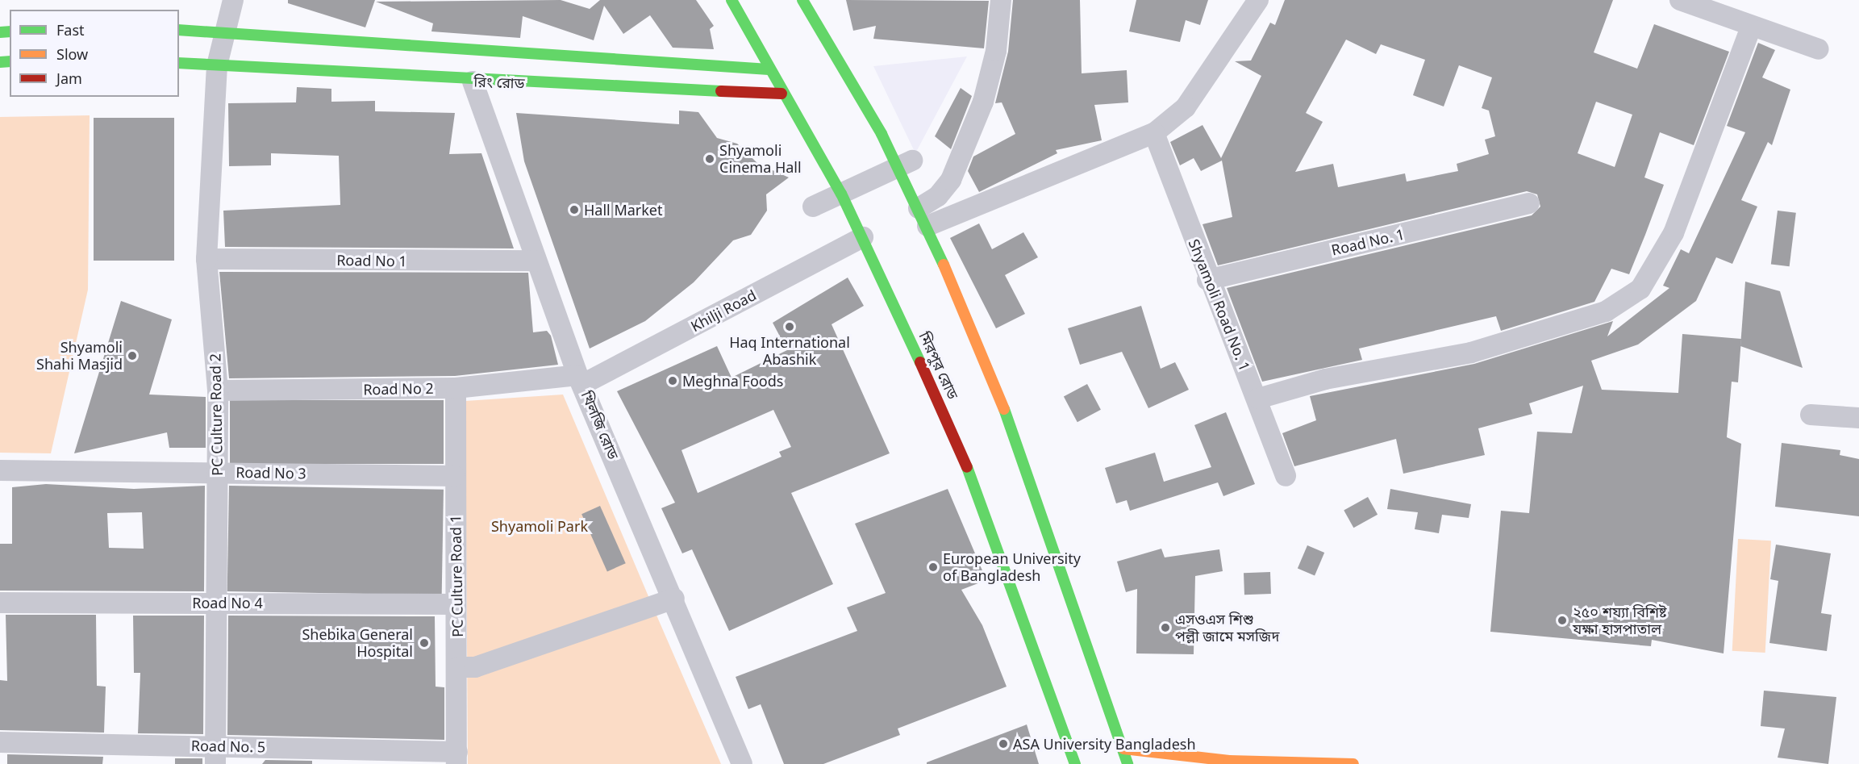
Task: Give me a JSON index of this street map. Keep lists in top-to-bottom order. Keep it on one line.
{"streets":{"main road":["রিং রোড","মিরপুর রোড"],"street":["Road No. 1","Road No 1","Shyamoli Road No. 1","Khilji Road","Road No 2","PC Culture Road 2","খিলজি রোড","Road No 3","PC Culture Road 1","Road No 4","Road No. 5"]},"crossings":[["রিং রোড","মিরপুর রোড"],["রিং রোড","PC Culture Road 2"],["রিং রোড","খিলজি রোড"],["Road No. 1","Shyamoli Road No. 1"],["Road No 1","PC Culture Road 2"],["Road No 1","খিলজি রোড"],["Khilji Road","মিরপুর রোড"],["Khilji Road","Road No 2"],["Khilji Road","খিলজি রোড"],["Road No 2","PC Culture Road 2"],["Road No 2","খিলজি রোড"],["Road No 2","PC Culture Road 1"],["PC Culture Road 2","Road No 3"],["PC Culture Road 2","Road No 4"],["PC Culture Road 2","Road No. 5"],["Road No 3","PC Culture Road 1"],["PC Culture Road 1","Road No 4"],["PC Culture Road 1","Road No. 5"]],"parks":["Shyamoli Park"],"places":["Shyamoli Cinema Hall","Hall Market","Haq International Abashik","Shyamoli Shahi Masjid","Meghna Foods","European University of Bangladesh","২৫০ শয্যা বিশিষ্ট যক্ষা হাসপাতাল","এসওএস শিশু পল্লী জামে মসজিদ","Shebika General Hospital","ASA University Bangladesh"],"legend":["Fast","Slow","Jam"]}
